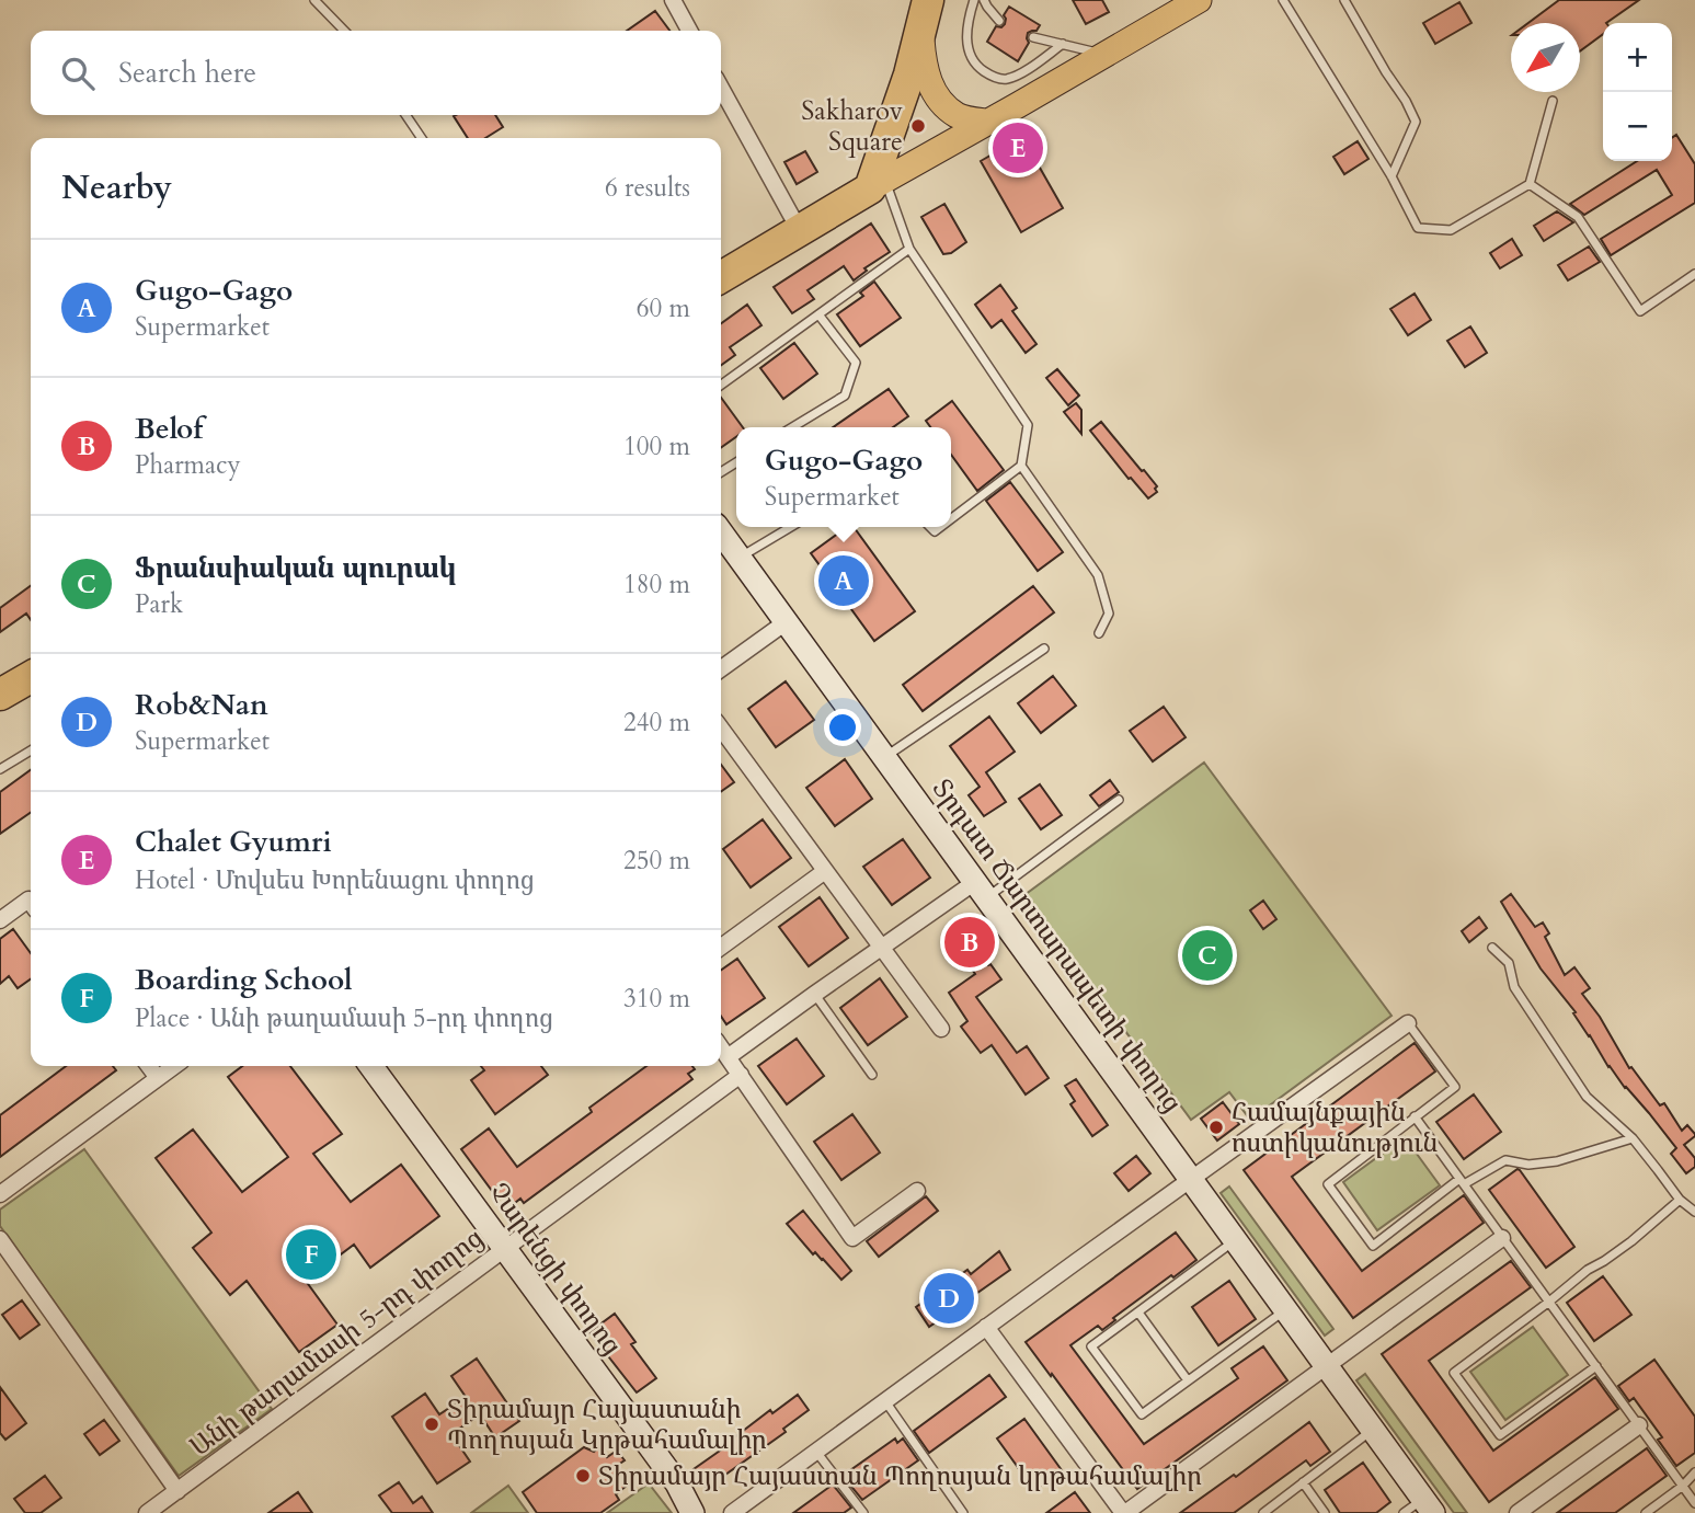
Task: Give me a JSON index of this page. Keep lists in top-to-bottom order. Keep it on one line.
{"streets":{"street":["Տրդատ Ճարտարապետի փողոց","Չարենցի փողոց","Անի թաղամասի 5-րդ փողոց"]},"crossings":[["Չարենցի փողոց","Անի թաղամասի 5-րդ փողոց"]],"places":["Sakharov Square","Համայնքային ոստիկանություն","Տիրամայր Հայաստանի Պողոսյան Կրթահամալիր","Տիրամայր Հայաստան Պողոսյան կրթահամալիր"],"north":"bottom left","page":{"map_buttons":["+","−"],"search":"Search here","pins":["E","A","B","C","F","D"],"heading":["Nearby","6 results"],"list":[{"mark":"A","name":"Gugo-Gago","note":"Supermarket","value":"60 m"},{"mark":"B","name":"Belof","note":"Pharmacy","value":"100 m"},{"mark":"C","name":"Ֆրանսիական պուրակ","note":"Park","value":"180 m"},{"mark":"D","name":"Rob&Nan","note":"Supermarket","value":"240 m"},{"mark":"E","name":"Chalet Gyumri","note":"Hotel · Մովսես Խորենացու փողոց","value":"250 m"},{"mark":"F","name":"Boarding School","note":"Place · Անի թաղամասի 5-րդ փողոց","value":"310 m"}],"popup":["Gugo-Gago","Supermarket"]}}
